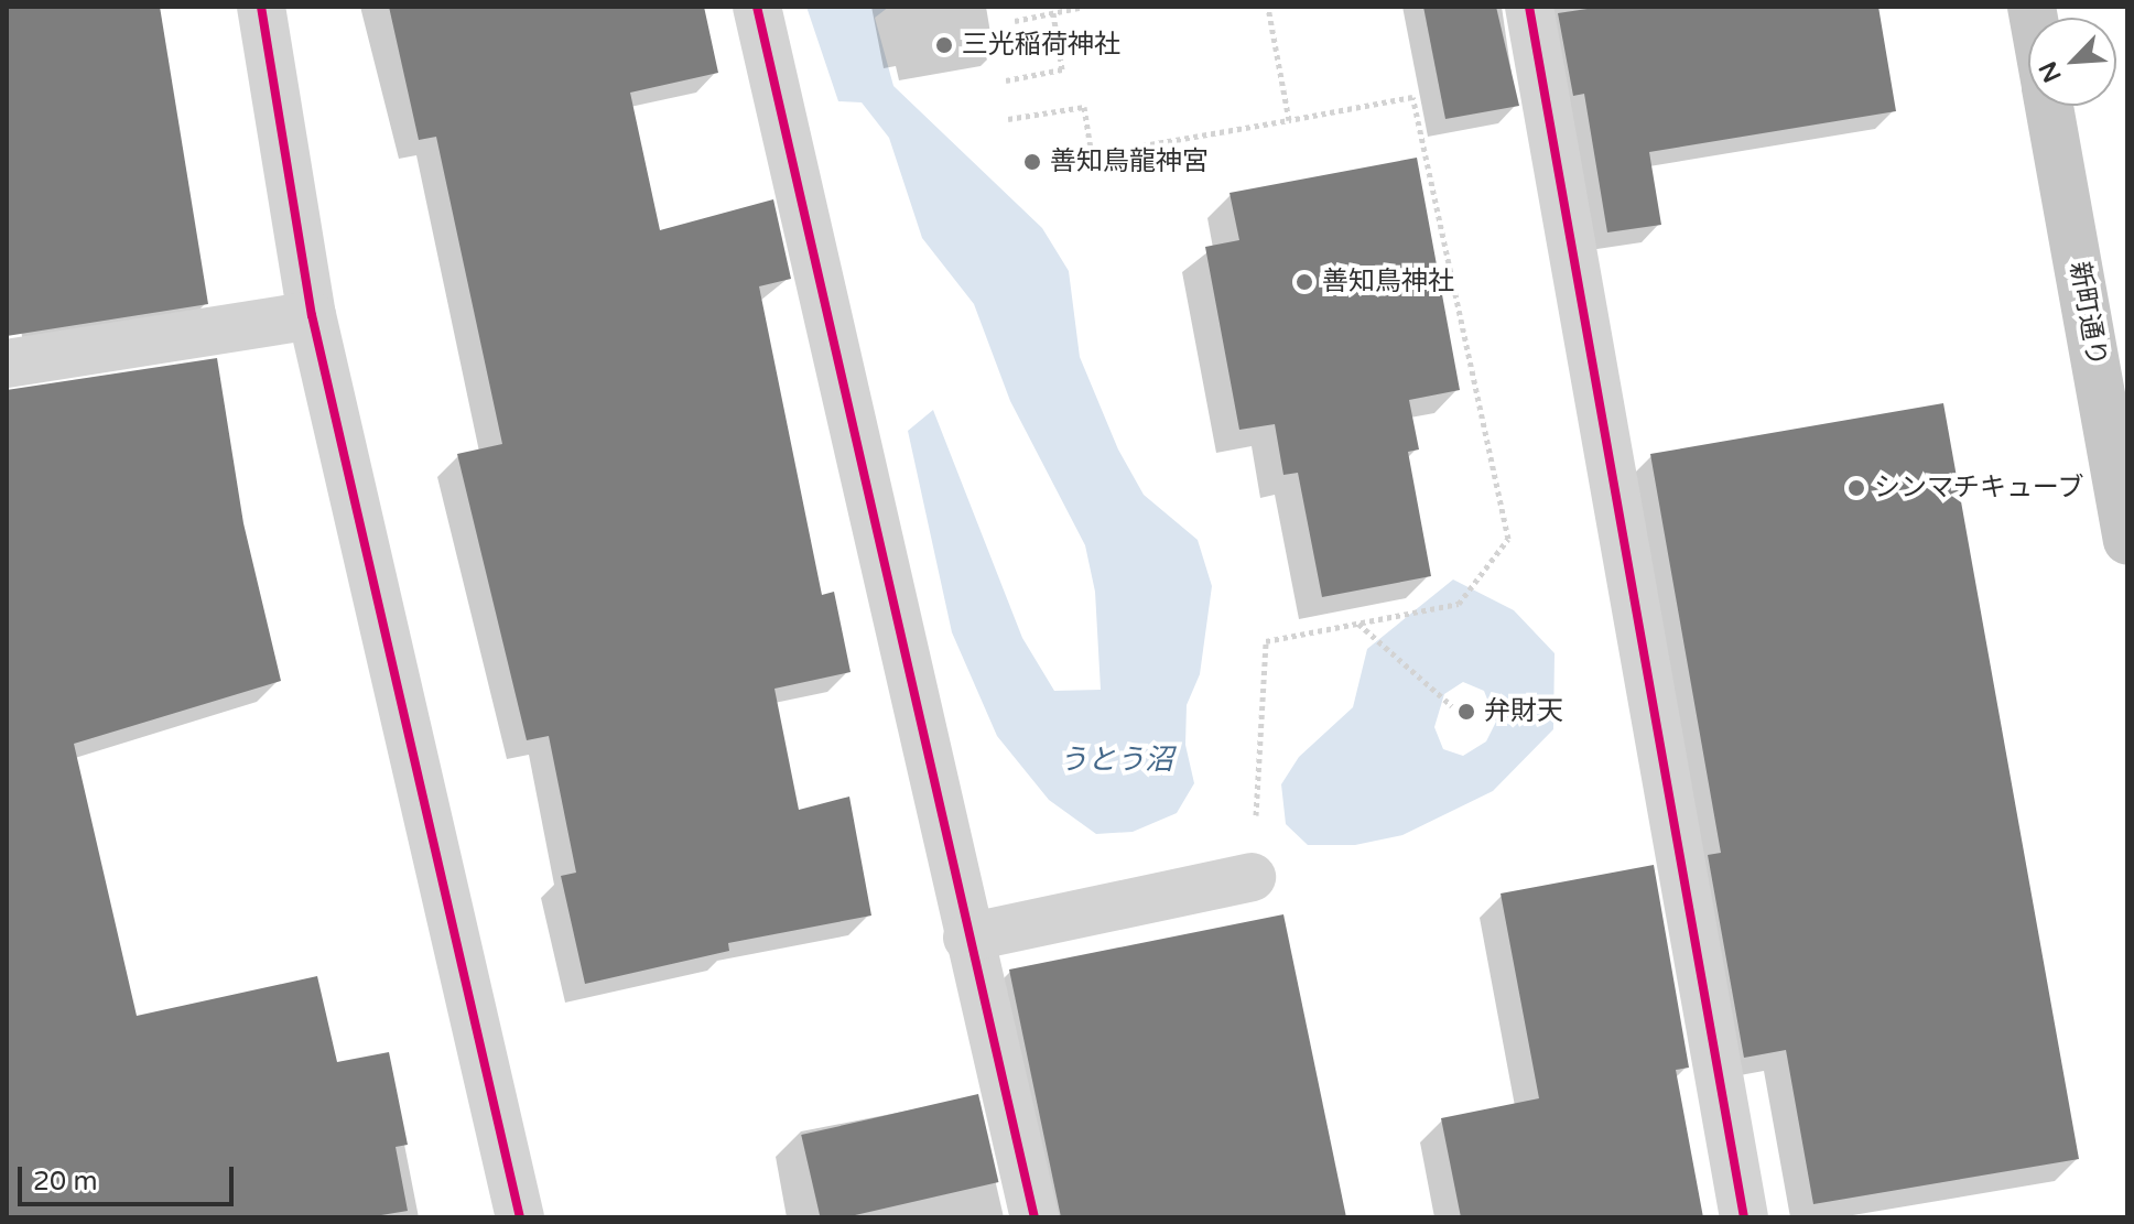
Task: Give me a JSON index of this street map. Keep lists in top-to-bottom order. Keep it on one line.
{"streets":{"main road":["新町通り"]},"water":["うとう沼"],"places":["三光稲荷神社","善知鳥龍神宮","善知鳥神社","シンマチキューブ","弁財天"],"scale_bar":"20 m","north":"bottom left"}
